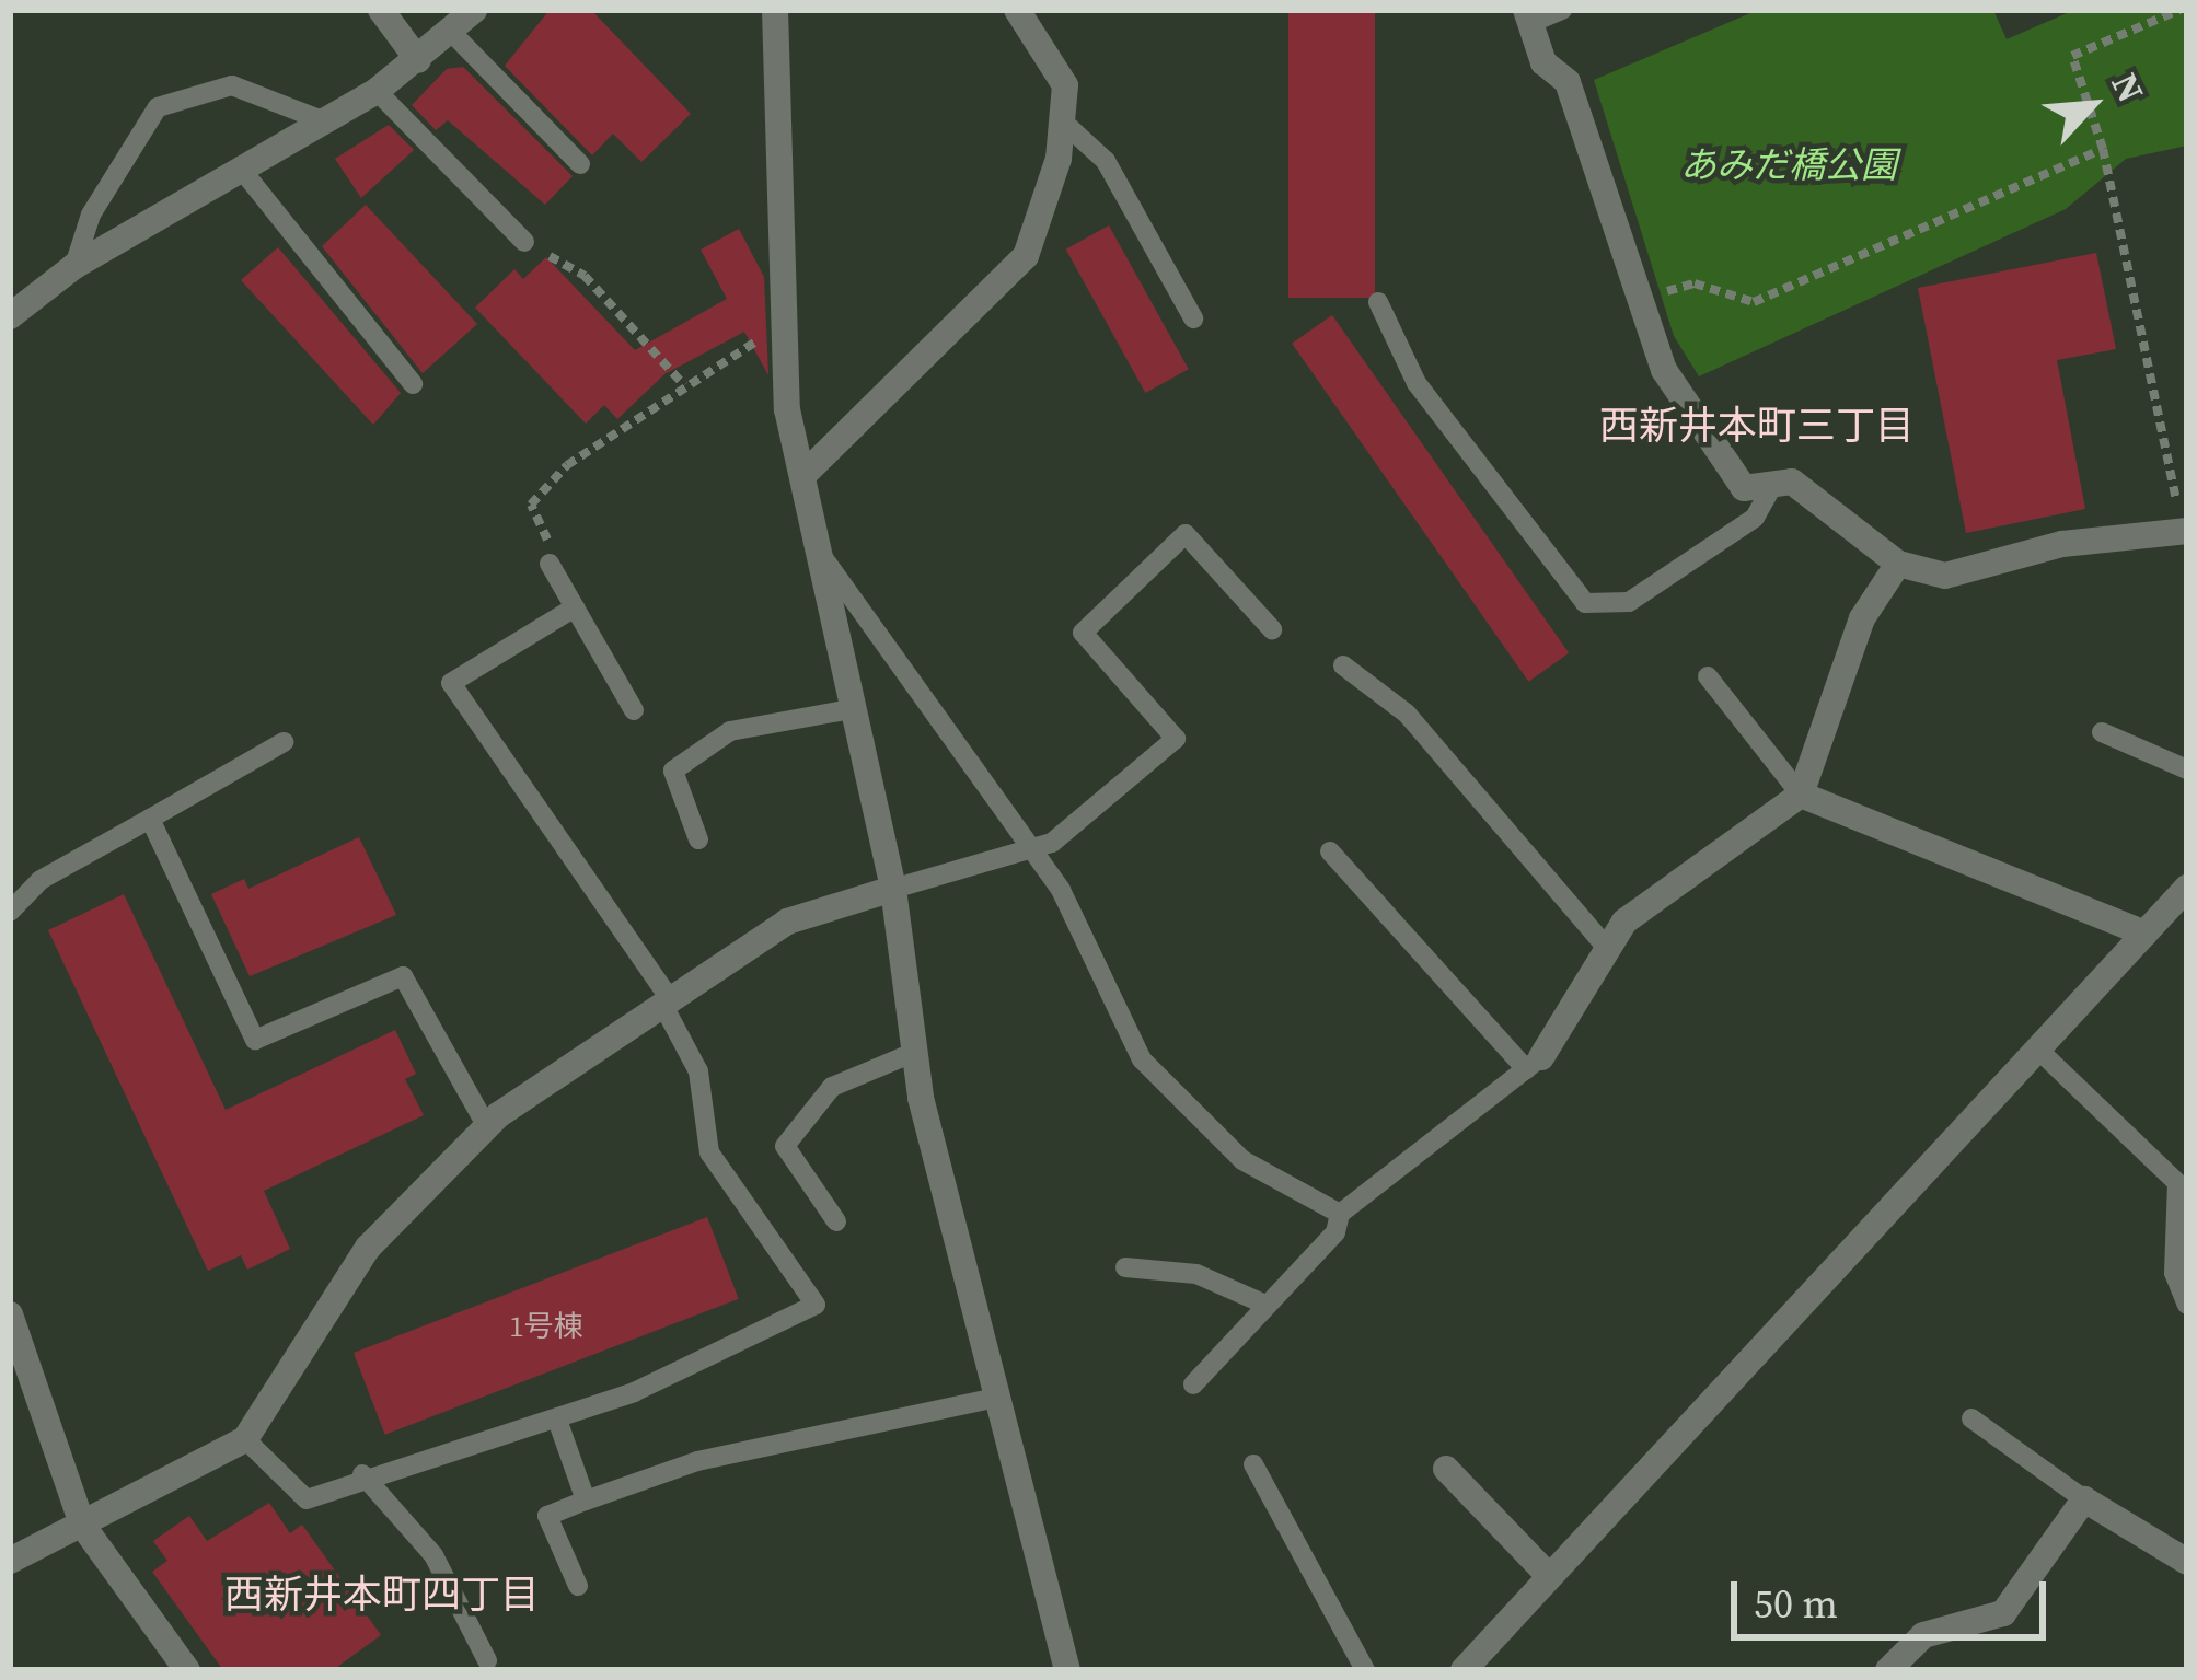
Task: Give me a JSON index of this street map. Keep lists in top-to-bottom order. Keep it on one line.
{"districts":["西新井本町三丁目","西新井本町四丁目"],"parks":["あみだ橋公園"],"house_numbers":["1号棟"],"scale_bar":"50 m","north":"top right"}
